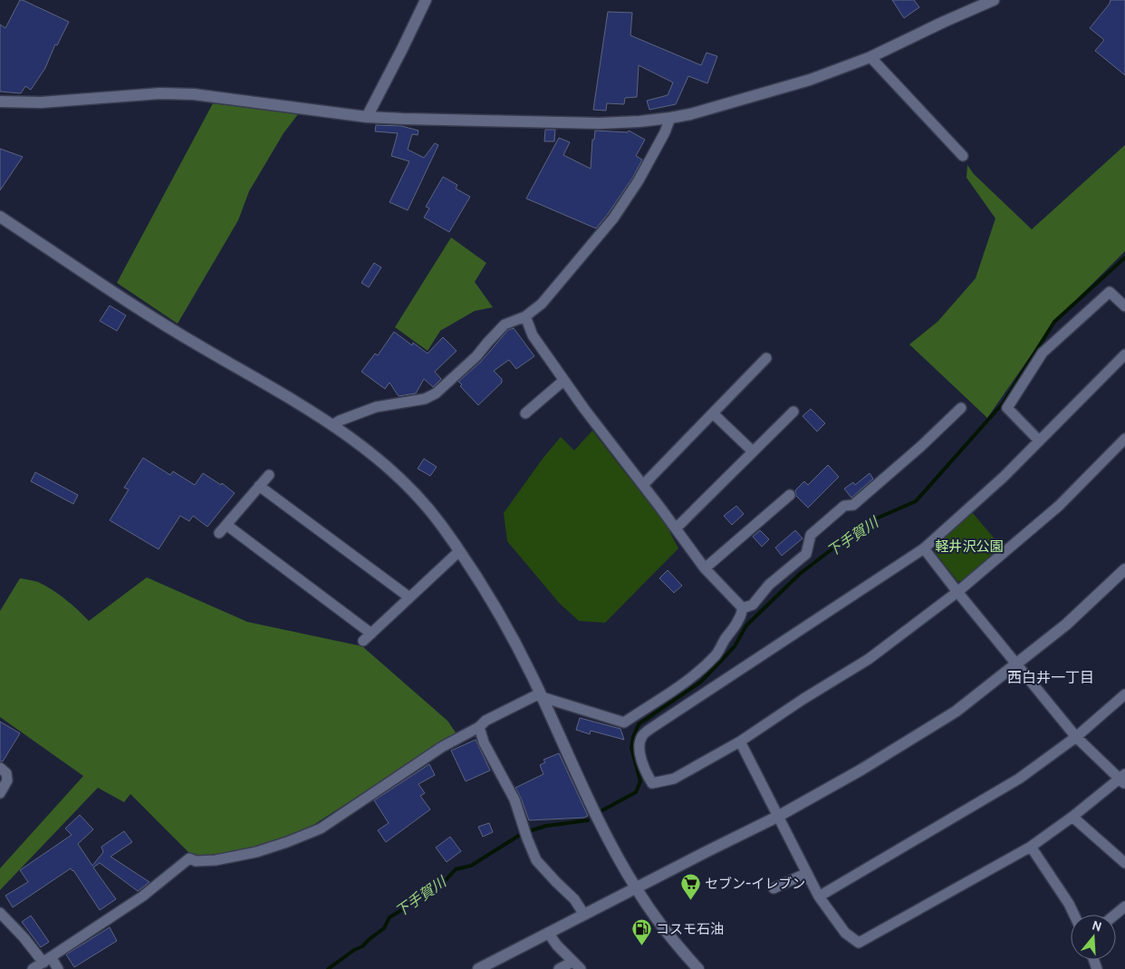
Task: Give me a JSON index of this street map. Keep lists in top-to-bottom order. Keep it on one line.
{"districts":["西白井一丁目"],"water":["下手賀川"],"parks":["軽井沢公園"],"places":{"supermarket":["セブン-イレブン"],"fuel station":["コスモ石油"]},"north":"top"}
